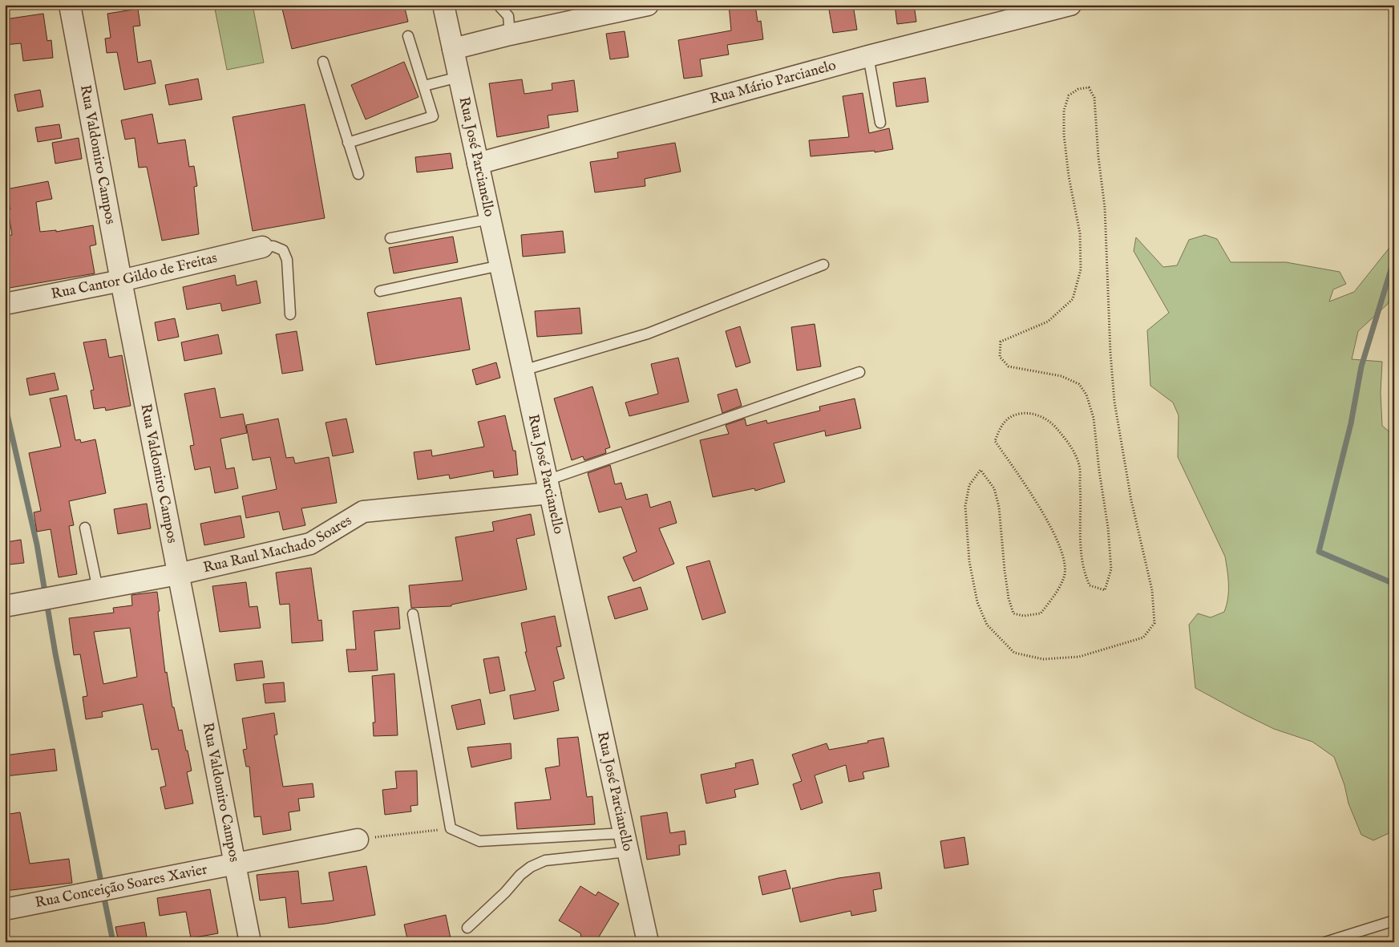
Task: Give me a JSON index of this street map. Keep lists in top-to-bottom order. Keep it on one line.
{"streets":{"street":["Rua Mário Parcianelo","Rua Valdomiro Campos","Rua José Parcianello","Rua Cantor Gildo de Freitas","Rua Raul Machado Soares","Rua Conceição Soares Xavier"]},"crossings":[["Rua Mário Parcianelo","Rua José Parcianello"],["Rua Valdomiro Campos","Rua Cantor Gildo de Freitas"],["Rua Valdomiro Campos","Rua Raul Machado Soares"],["Rua Valdomiro Campos","Rua Conceição Soares Xavier"],["Rua José Parcianello","Rua Raul Machado Soares"]]}
